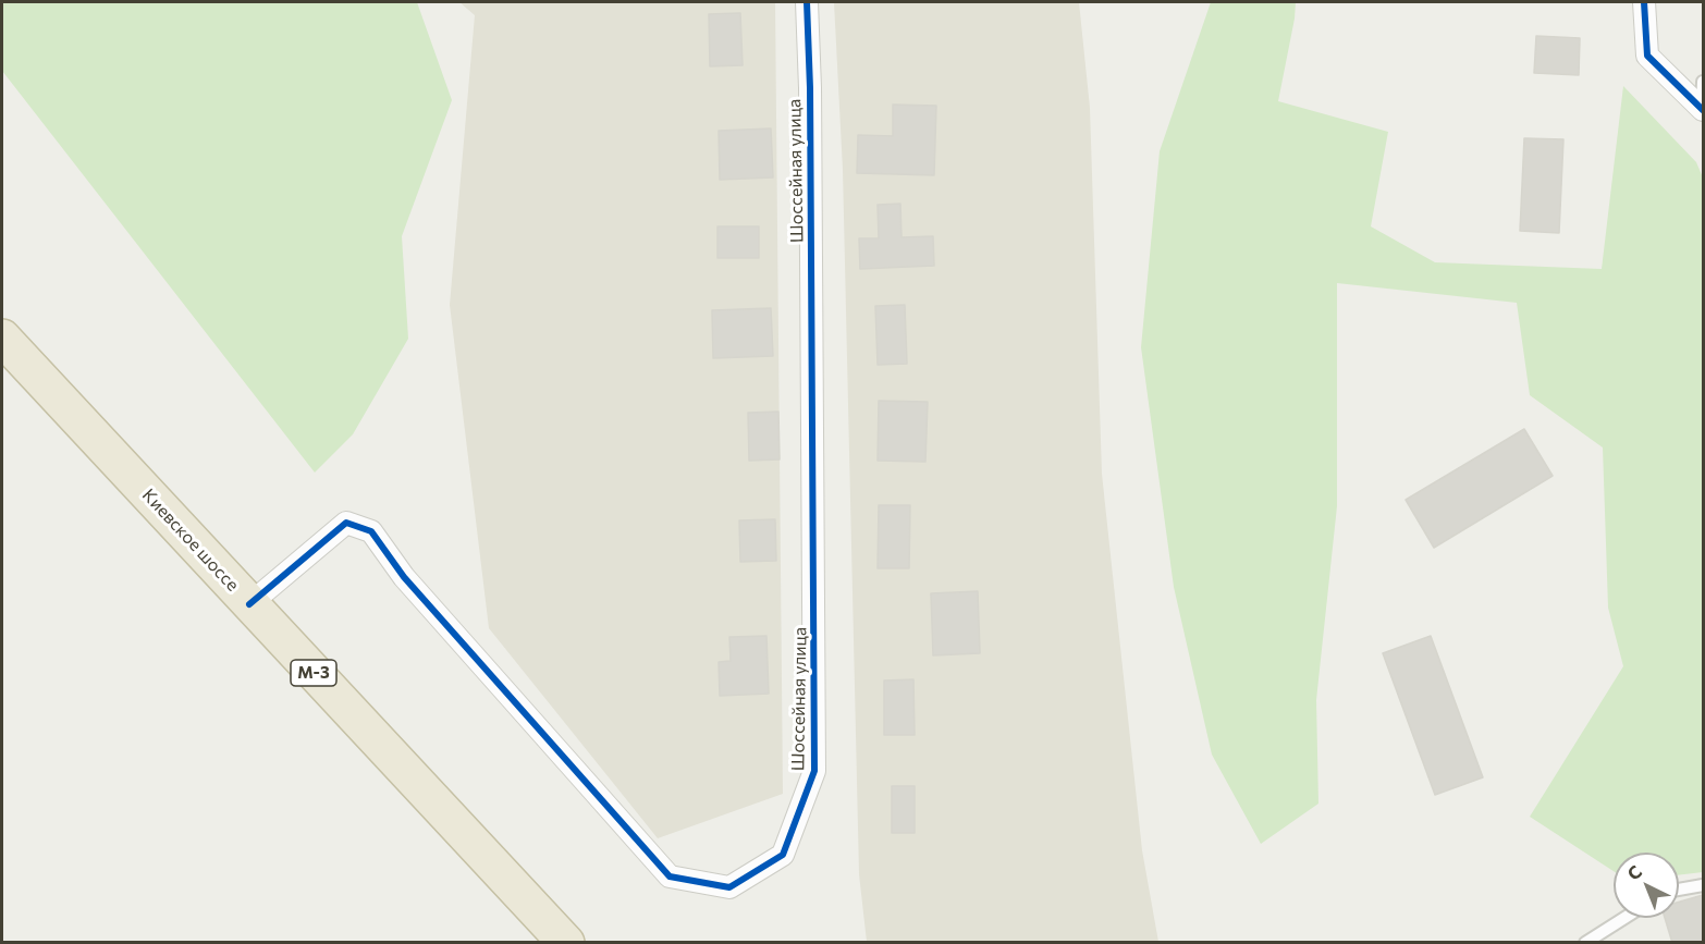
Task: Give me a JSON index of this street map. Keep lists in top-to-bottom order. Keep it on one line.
{"streets":{"highway":["Киевское шоссе","М-3"],"street":["Шоссейная улица"]},"crossings":[["Шоссейная улица","Киевское шоссе"]],"north":"top left"}
